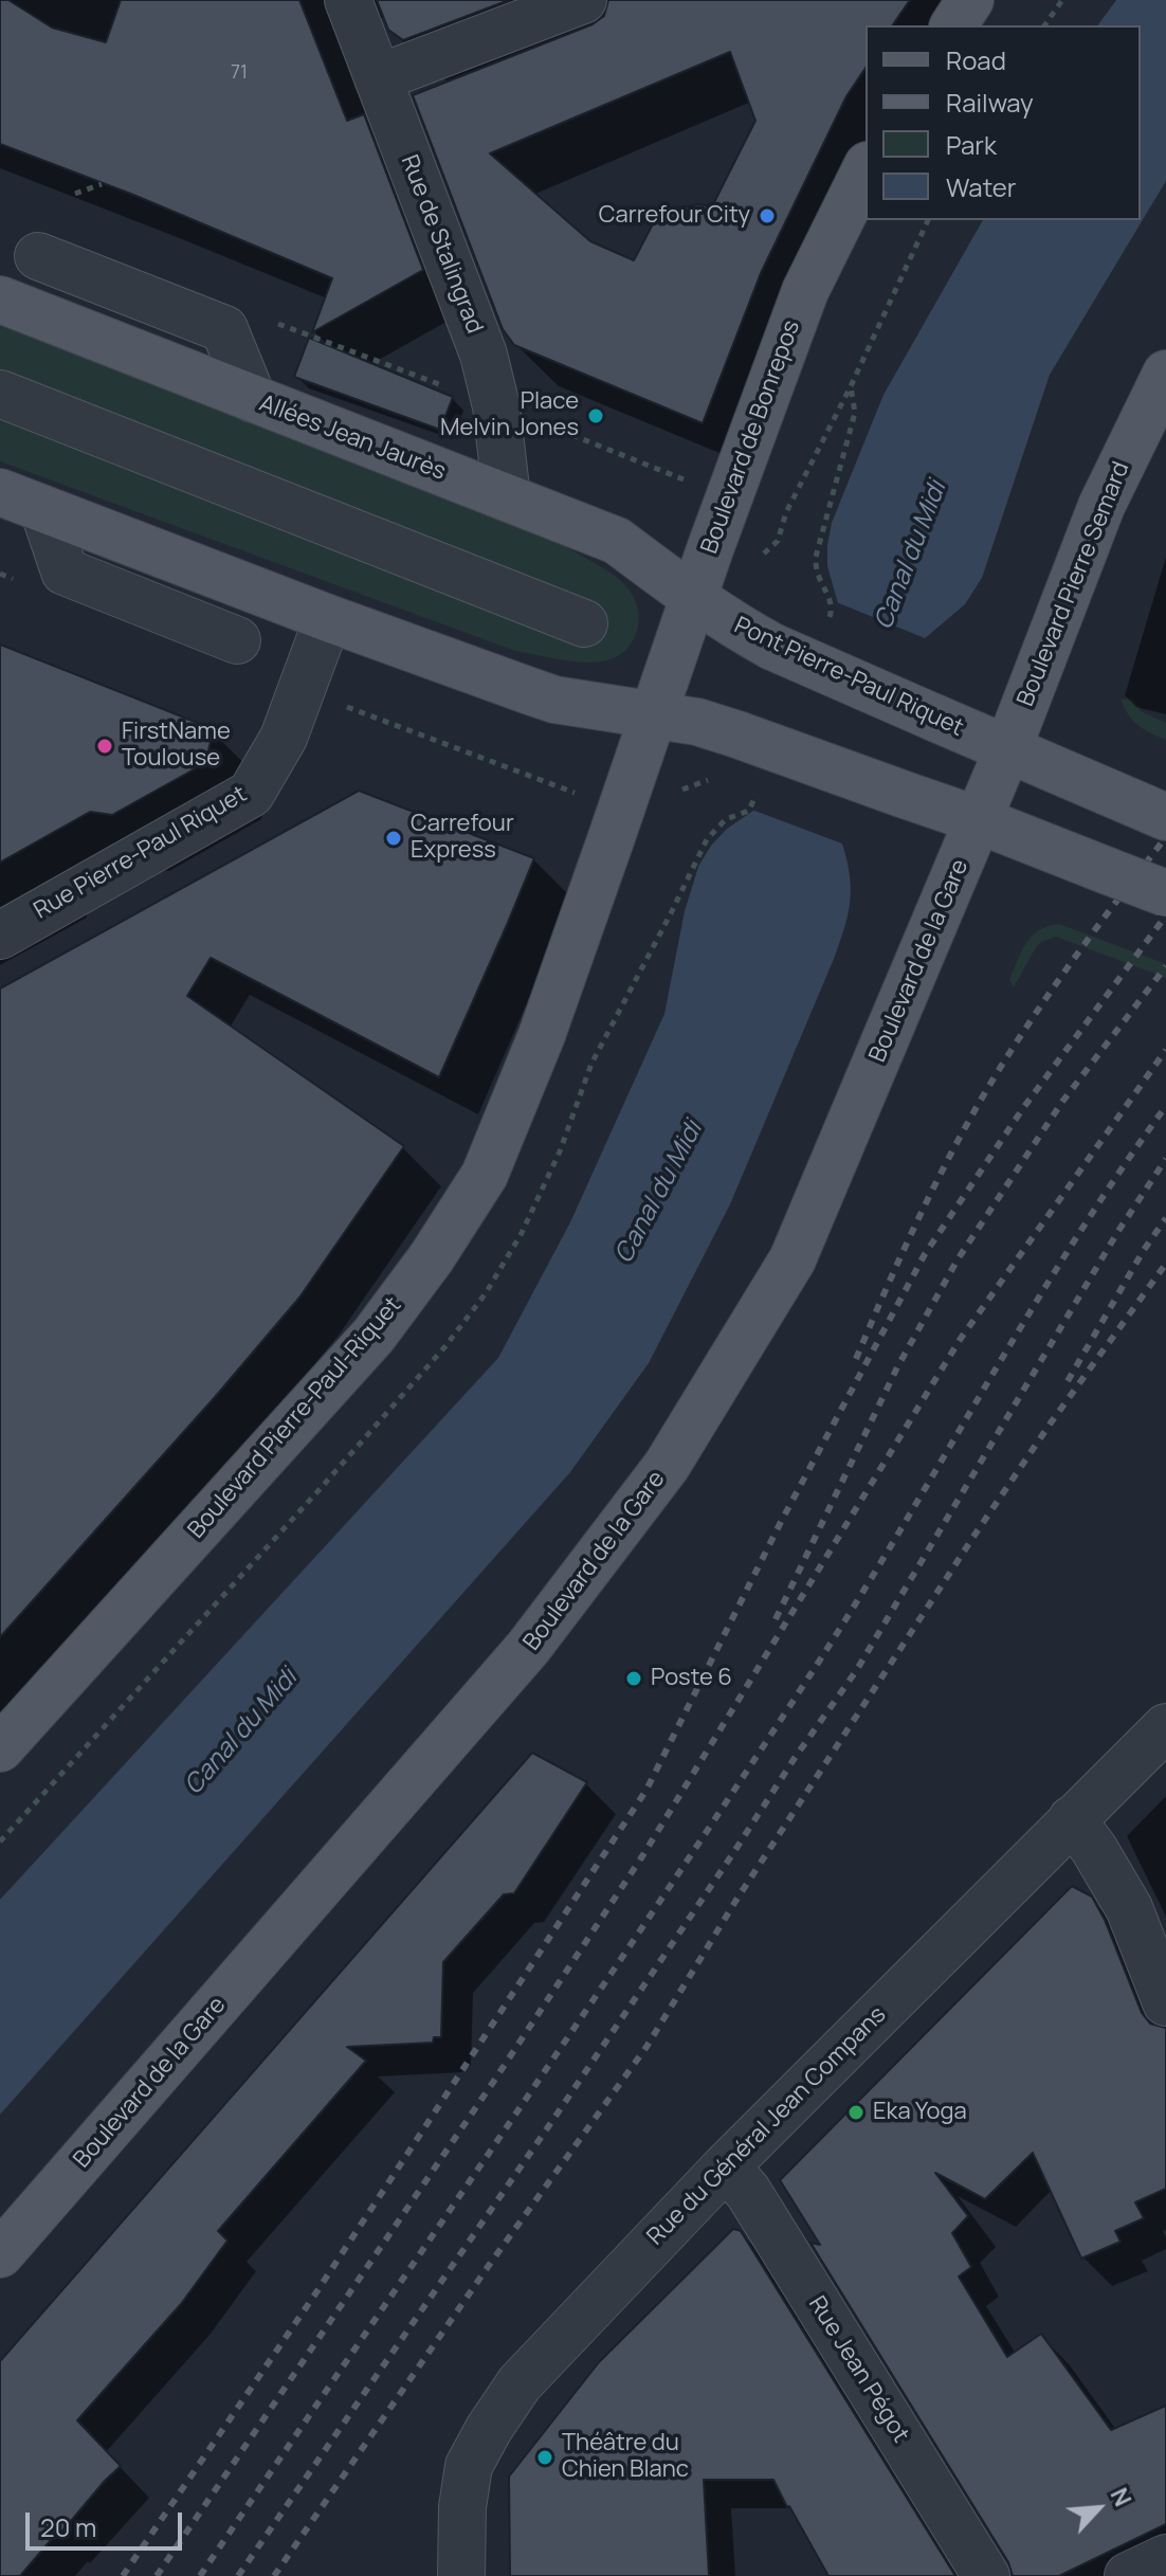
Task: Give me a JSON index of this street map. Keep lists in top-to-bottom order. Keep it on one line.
{"streets":{"main road":["Boulevard de Bonrepos","Allées Jean Jaurès","Boulevard Pierre Semard","Pont Pierre-Paul Riquet","Boulevard de la Gare","Boulevard Pierre-Paul-Riquet"],"street":["Rue de Stalingrad","Rue Pierre-Paul Riquet","Rue du Général Jean Compans","Rue Jean Pégot"]},"crossings":[["Rue de Stalingrad","Allées Jean Jaurès"],["Boulevard de Bonrepos","Allées Jean Jaurès"],["Boulevard de Bonrepos","Pont Pierre-Paul Riquet"],["Boulevard de Bonrepos","Boulevard Pierre-Paul-Riquet"],["Allées Jean Jaurès","Pont Pierre-Paul Riquet"],["Boulevard Pierre Semard","Pont Pierre-Paul Riquet"],["Boulevard Pierre Semard","Boulevard de la Gare"],["Pont Pierre-Paul Riquet","Boulevard de la Gare"],["Rue du Général Jean Compans","Rue Jean Pégot"]],"water":["Canal du Midi"],"places":["Carrefour City","Place Melvin Jones","FirstName Toulouse","Carrefour Express","Poste 6","Eka Yoga","Théâtre du Chien Blanc"],"house_numbers":["71"],"legend":["Road","Railway","Park","Water"],"scale_bar":"20 m","north":"top right"}
